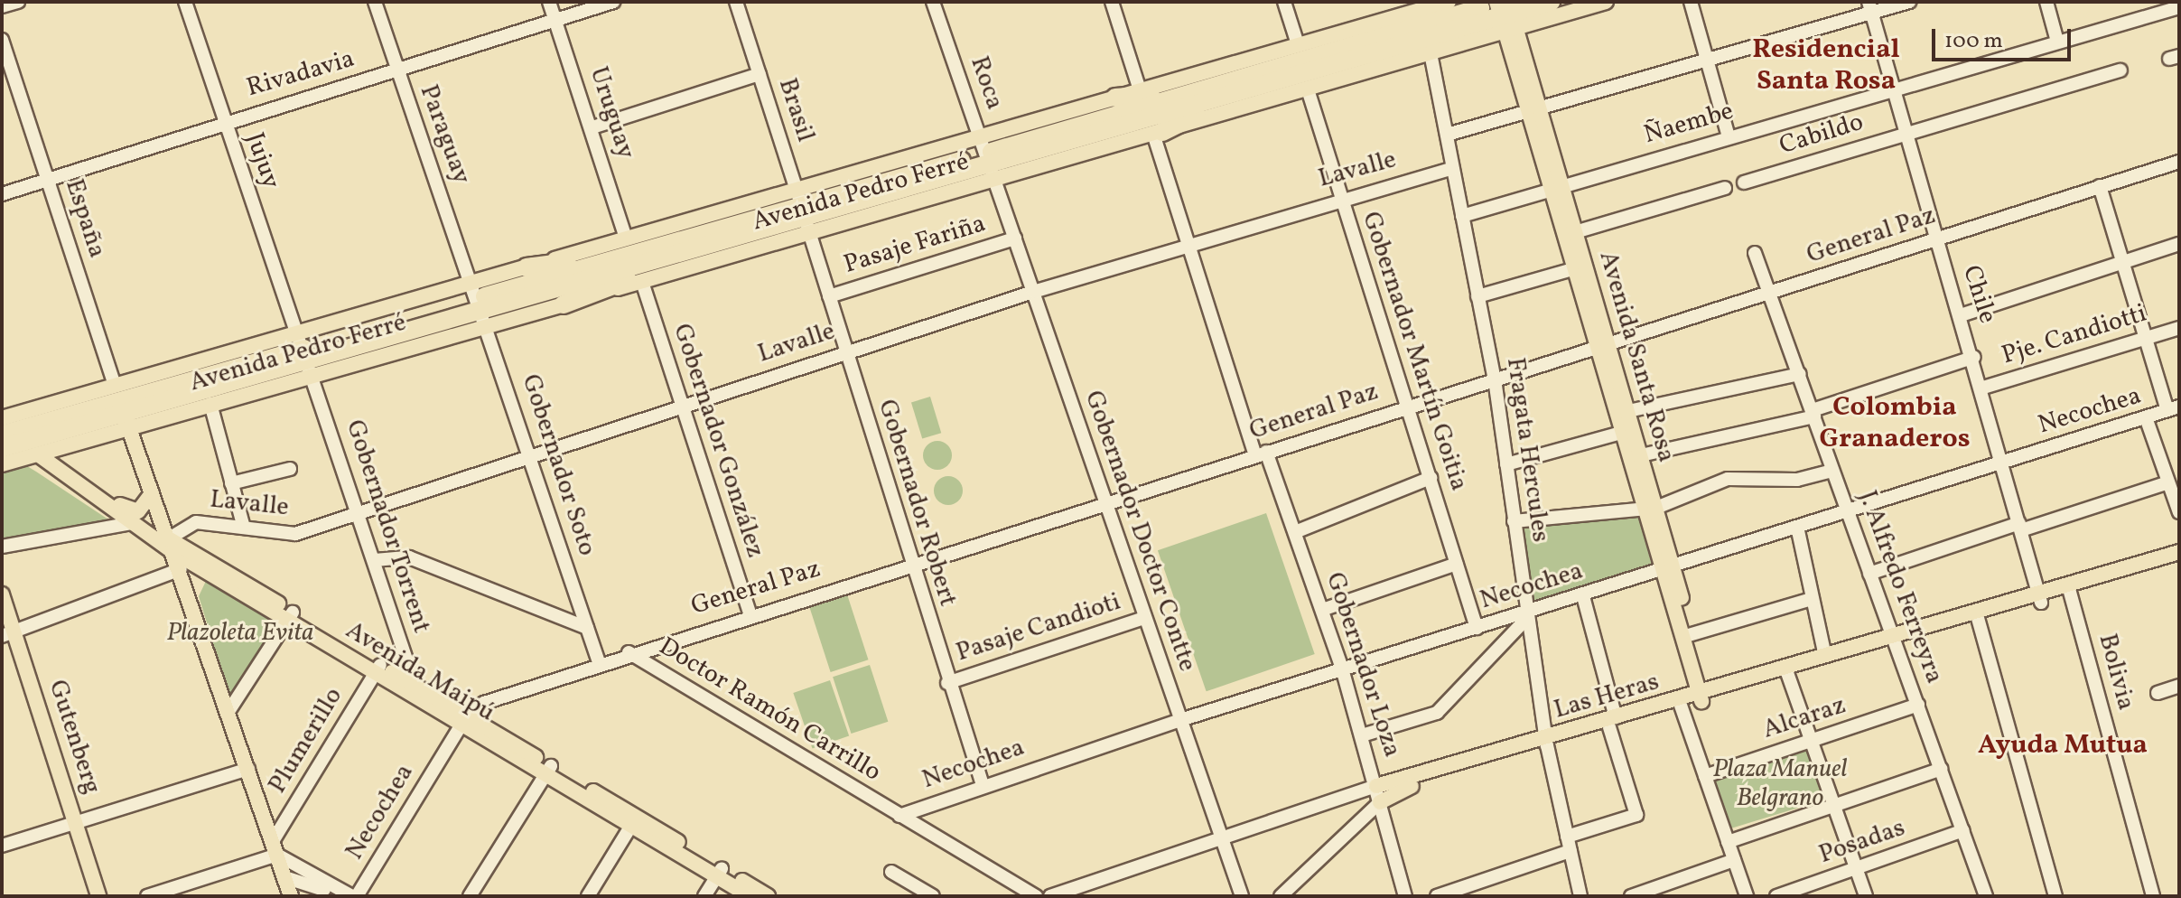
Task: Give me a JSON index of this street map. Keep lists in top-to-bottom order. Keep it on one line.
{"streets":{"highway":["Avenida Pedro Ferré"],"main road":["Avenida Santa Rosa","Avenida Maipú","Las Heras","Gutenberg"],"street":["Rivadavia","Roca","Brasil","Uruguay","Ñaembe","Paraguay","Cabildo","Jujuy","Lavalle","España","General Paz","Pasaje Fariña","Chile","Pje. Candiotti","Gobernador Martín Goitia","Necochea","Gobernador González","Fragata Hercules","Gobernador Soto","Gobernador Robert","Gobernador Torrent","Gobernador Doctor Contte","J. Alfredo Ferreyra","Pasaje Candioti","Gobernador Loza","Bolivia","Doctor Ramón Carrillo","Alcaraz","Plumerillo","Posadas"]},"crossings":[["Rivadavia","Uruguay"],["Rivadavia","Paraguay"],["Rivadavia","Jujuy"],["Rivadavia","España"],["Roca","Avenida Pedro Ferré"],["Roca","Gobernador Doctor Contte"],["Brasil","Avenida Pedro Ferré"],["Brasil","Gobernador Robert"],["Uruguay","Avenida Pedro Ferré"],["Ñaembe","Chile"],["Ñaembe","Avenida Santa Rosa"],["Ñaembe","Fragata Hercules"],["Paraguay","Avenida Pedro Ferré"],["Paraguay","Gobernador Soto"],["Cabildo","Chile"],["Jujuy","Avenida Pedro Ferré"],["Jujuy","Gobernador Torrent"],["Lavalle","Gobernador Martín Goitia"],["Lavalle","Gobernador González"],["Lavalle","Fragata Hercules"],["Lavalle","Gobernador Soto"],["Lavalle","Gobernador Robert"],["Lavalle","Gobernador Torrent"],["Lavalle","Gobernador Doctor Contte"],["Lavalle","Gobernador Loza"],["Lavalle","Avenida Maipú"],["Avenida Pedro Ferré","España"],["Avenida Pedro Ferré","Gobernador Martín Goitia"],["Avenida Pedro Ferré","Avenida Santa Rosa"],["Avenida Pedro Ferré","Gobernador González"],["Avenida Pedro Ferré","Fragata Hercules"],["Avenida Pedro Ferré","Gobernador Soto"],["Avenida Pedro Ferré","Gobernador Robert"],["Avenida Pedro Ferré","Gobernador Torrent"],["Avenida Pedro Ferré","Gobernador Doctor Contte"],["Avenida Pedro Ferré","Gobernador Loza"],["General Paz","Chile"],["General Paz","Gobernador Martín Goitia"],["General Paz","Avenida Santa Rosa"],["General Paz","Necochea"],["General Paz","Gobernador González"],["General Paz","Fragata Hercules"],["General Paz","Gobernador Soto"],["General Paz","Gobernador Robert"],["General Paz","Gobernador Doctor Contte"],["General Paz","J. Alfredo Ferreyra"],["General Paz","Gobernador Loza"],["General Paz","Avenida Maipú"],["General Paz","Doctor Ramón Carrillo"],["Pasaje Fariña","Gobernador Robert"],["Pasaje Fariña","Gobernador Doctor Contte"],["Chile","Pje. Candiotti"],["Chile","Necochea"],["Chile","Las Heras"],["Gobernador Martín Goitia","Necochea"],["Avenida Santa Rosa","Necochea"],["Avenida Santa Rosa","Las Heras"],["Necochea","Fragata Hercules"],["Necochea","Gobernador Robert"],["Necochea","Gobernador Doctor Contte"],["Necochea","J. Alfredo Ferreyra"],["Necochea","Gobernador Loza"],["Necochea","Avenida Maipú"],["Necochea","Doctor Ramón Carrillo"],["Fragata Hercules","Las Heras"],["Gobernador Robert","Pasaje Candioti"],["Gobernador Torrent","Avenida Maipú"],["Gobernador Doctor Contte","Pasaje Candioti"],["Gobernador Doctor Contte","Las Heras"],["J. Alfredo Ferreyra","Las Heras"],["J. Alfredo Ferreyra","Alcaraz"],["J. Alfredo Ferreyra","Posadas"],["Gobernador Loza","Las Heras"],["Avenida Maipú","Plumerillo"],["Bolivia","Las Heras"]],"districts":["Residencial Santa Rosa","Colombia Granaderos","Ayuda Mutua"],"parks":["Plazoleta Evita","Plaza Manuel Belgrano"],"scale_bar":"100 m"}
